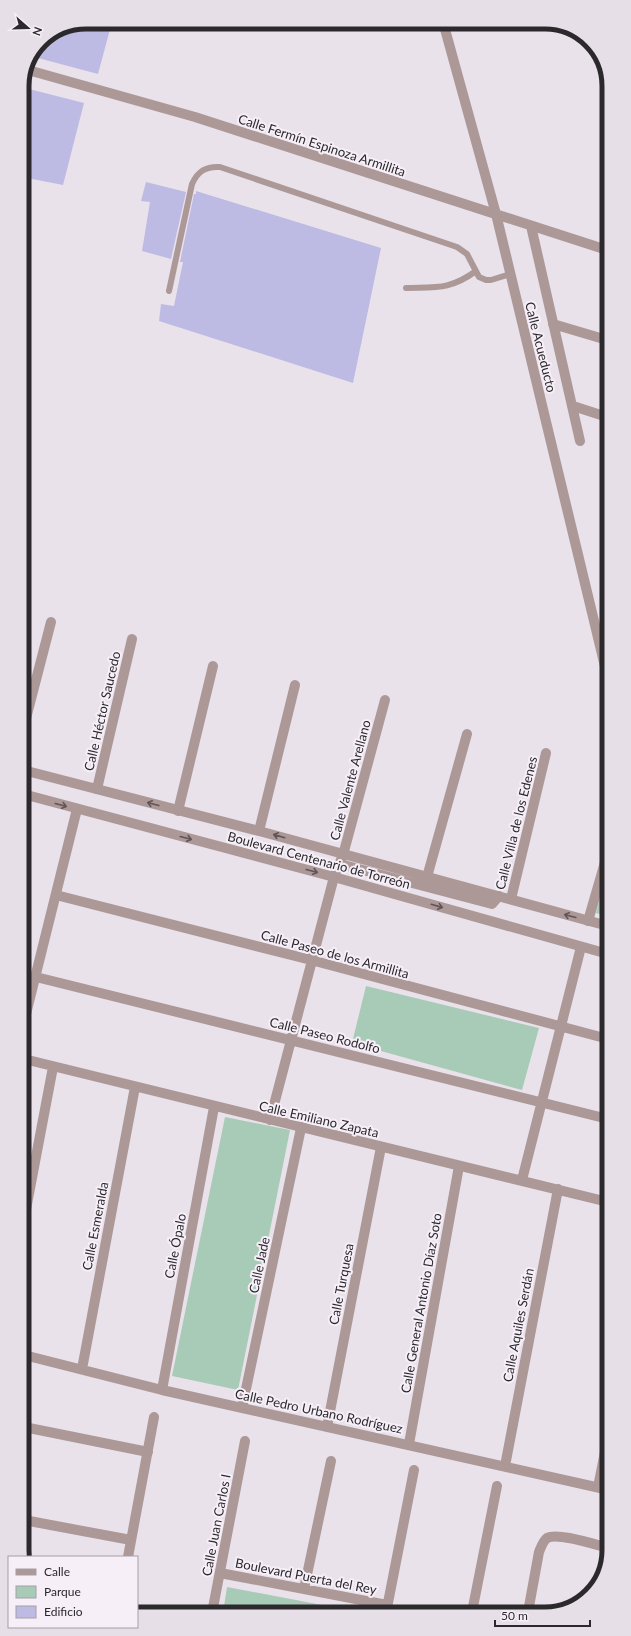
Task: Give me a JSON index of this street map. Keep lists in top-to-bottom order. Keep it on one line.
{"streets":{"street":["Calle Fermín Espinoza Armillita","Calle Acueducto","Calle Héctor Saucedo","Calle Valente Arellano","Calle Villa de los Edenes","Boulevard Centenario de Torreón","Calle Paseo de los Armillita","Calle Paseo Rodolfo","Calle Emiliano Zapata","Calle Esmeralda","Calle Ópalo","Calle Jade","Calle Turquesa","Calle General Antonio Díaz Soto","Calle Aquiles Serdán","Calle Pedro Urbano Rodríguez","Calle Juan Carlos I","Boulevard Puerta del Rey"]},"crossings":[["Calle Fermín Espinoza Armillita","Calle Acueducto"],["Calle Héctor Saucedo","Boulevard Centenario de Torreón"],["Calle Valente Arellano","Boulevard Centenario de Torreón"],["Calle Valente Arellano","Calle Paseo de los Armillita"],["Calle Valente Arellano","Calle Paseo Rodolfo"],["Calle Valente Arellano","Calle Emiliano Zapata"],["Calle Villa de los Edenes","Boulevard Centenario de Torreón"],["Calle Emiliano Zapata","Calle Esmeralda"],["Calle Emiliano Zapata","Calle Ópalo"],["Calle Emiliano Zapata","Calle Jade"],["Calle Emiliano Zapata","Calle Turquesa"],["Calle Emiliano Zapata","Calle General Antonio Díaz Soto"],["Calle Emiliano Zapata","Calle Aquiles Serdán"],["Calle Esmeralda","Calle Pedro Urbano Rodríguez"],["Calle Ópalo","Calle Pedro Urbano Rodríguez"],["Calle Jade","Calle Pedro Urbano Rodríguez"],["Calle Turquesa","Calle Pedro Urbano Rodríguez"],["Calle General Antonio Díaz Soto","Calle Pedro Urbano Rodríguez"],["Calle Aquiles Serdán","Calle Pedro Urbano Rodríguez"],["Calle Juan Carlos I","Boulevard Puerta del Rey"]],"legend":["Calle","Parque","Edificio"],"scale_bar":"50 m","north":"right"}
